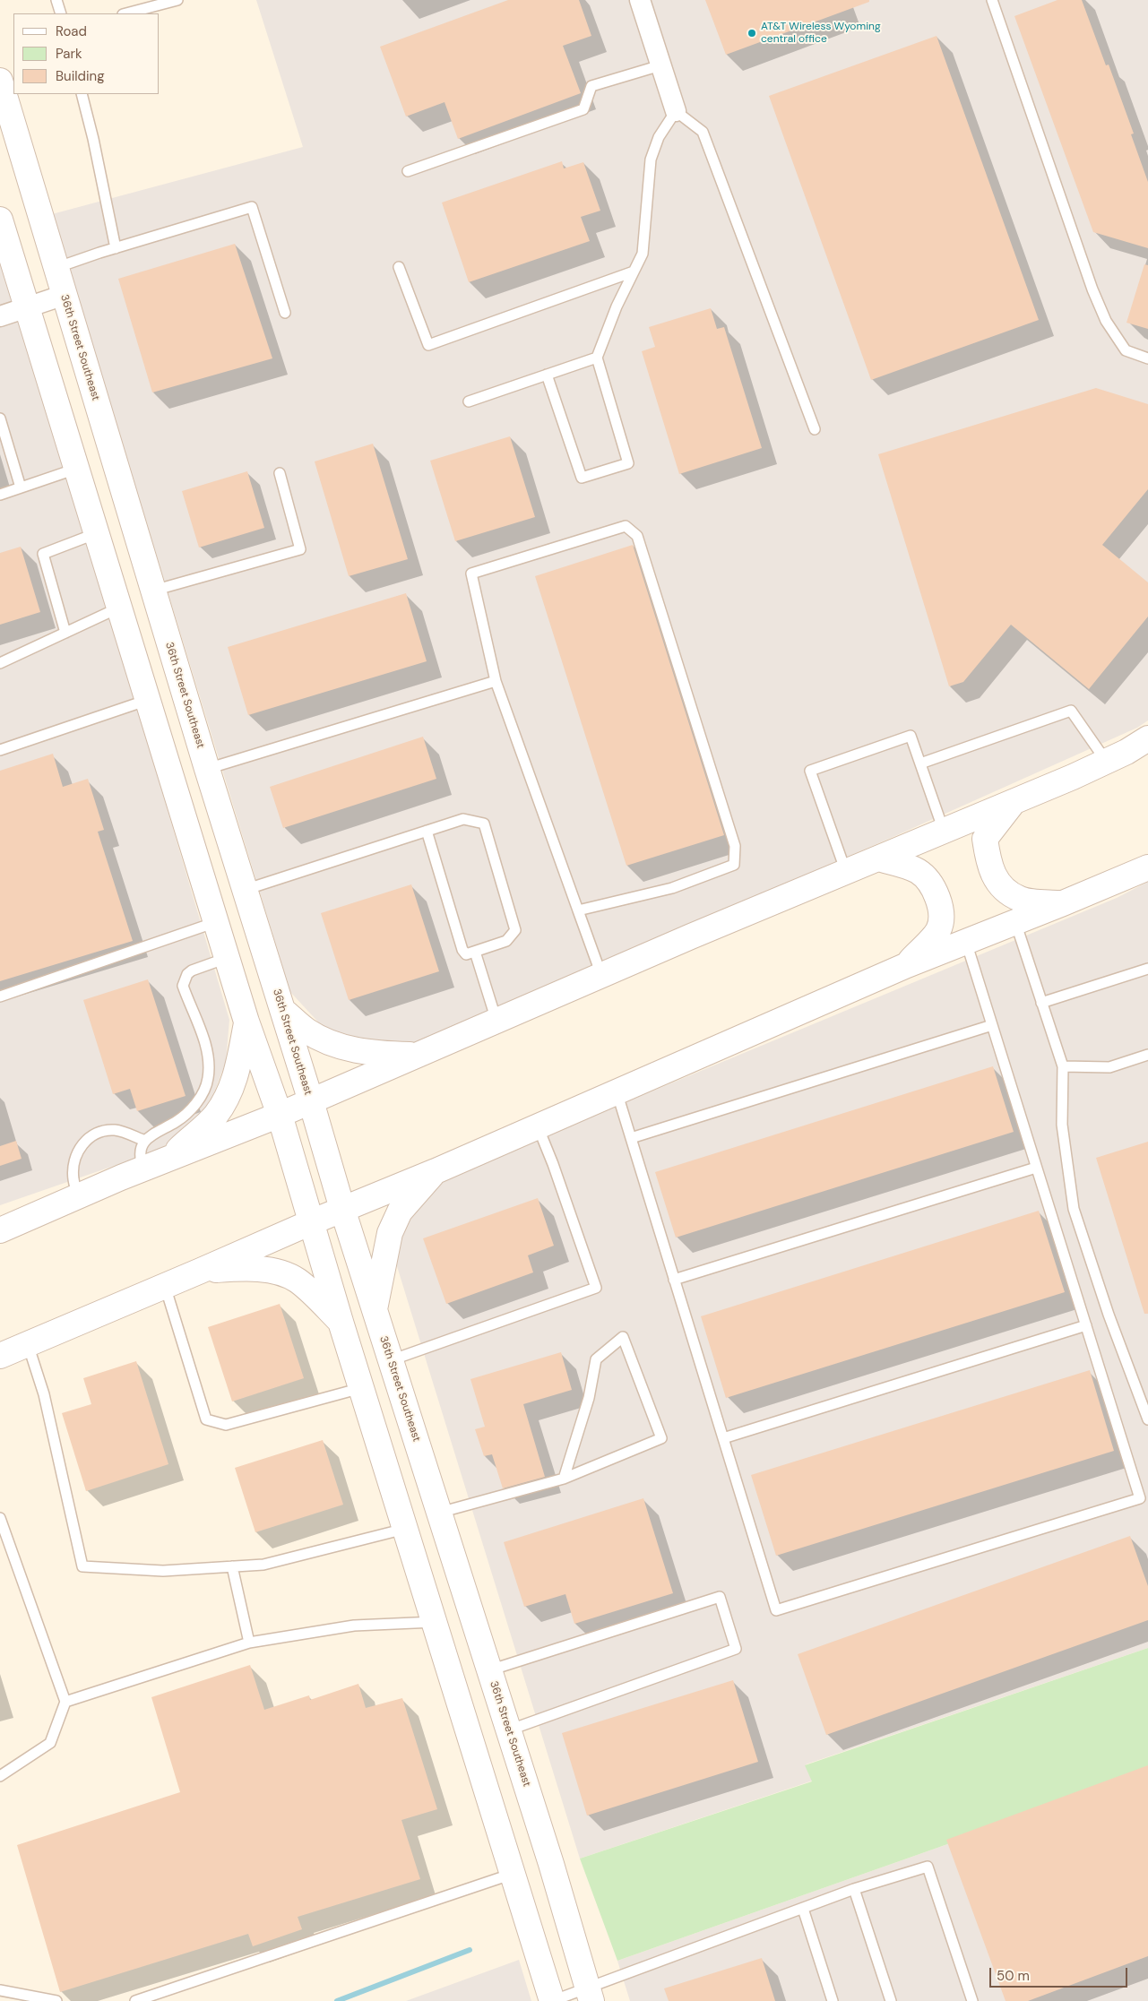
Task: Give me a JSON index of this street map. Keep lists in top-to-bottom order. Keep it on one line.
{"streets":{"street":["36th Street Southeast"]},"places":["AT&T Wireless Wyoming central office"],"legend":["Road","Park","Building"],"scale_bar":"50 m"}
